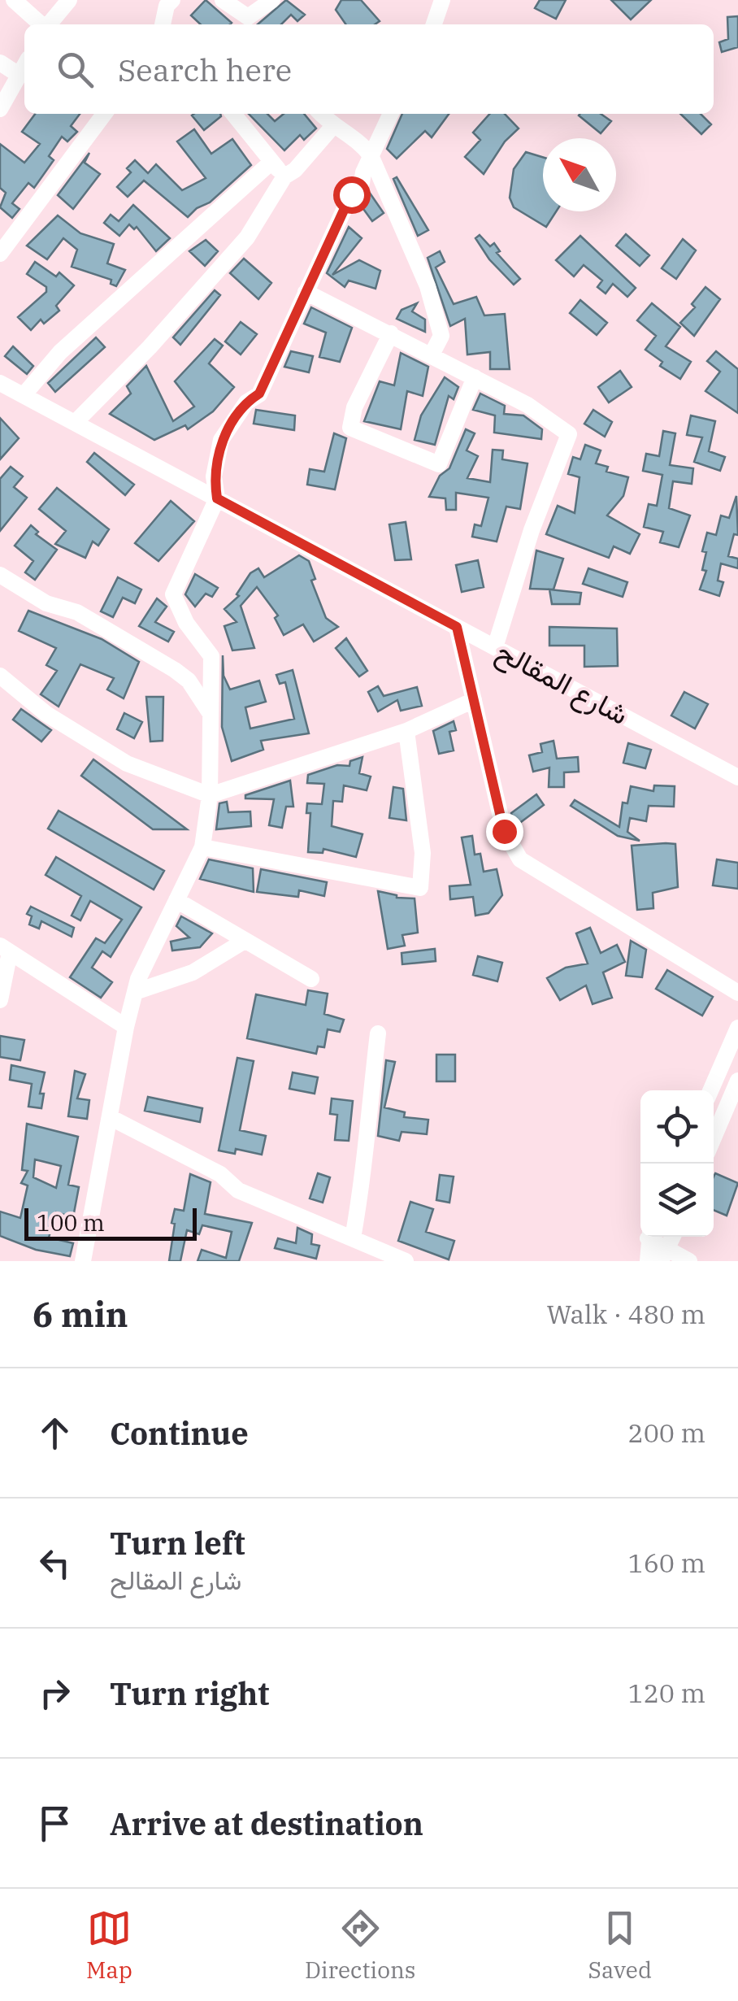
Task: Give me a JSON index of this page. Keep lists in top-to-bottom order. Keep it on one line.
{"streets":{"street":["شارع المقالح"]},"scale_bar":"100 m","north":"top left","page":{"search":"Search here","scale":"100 m","heading":["6 min","Walk · 480 m"],"list":[["Continue","200 m"],["Turn left","شارع المقالح","160 m"],["Turn right","120 m"],"Arrive at destination"],"nav":["Map","Directions","Saved"]}}
